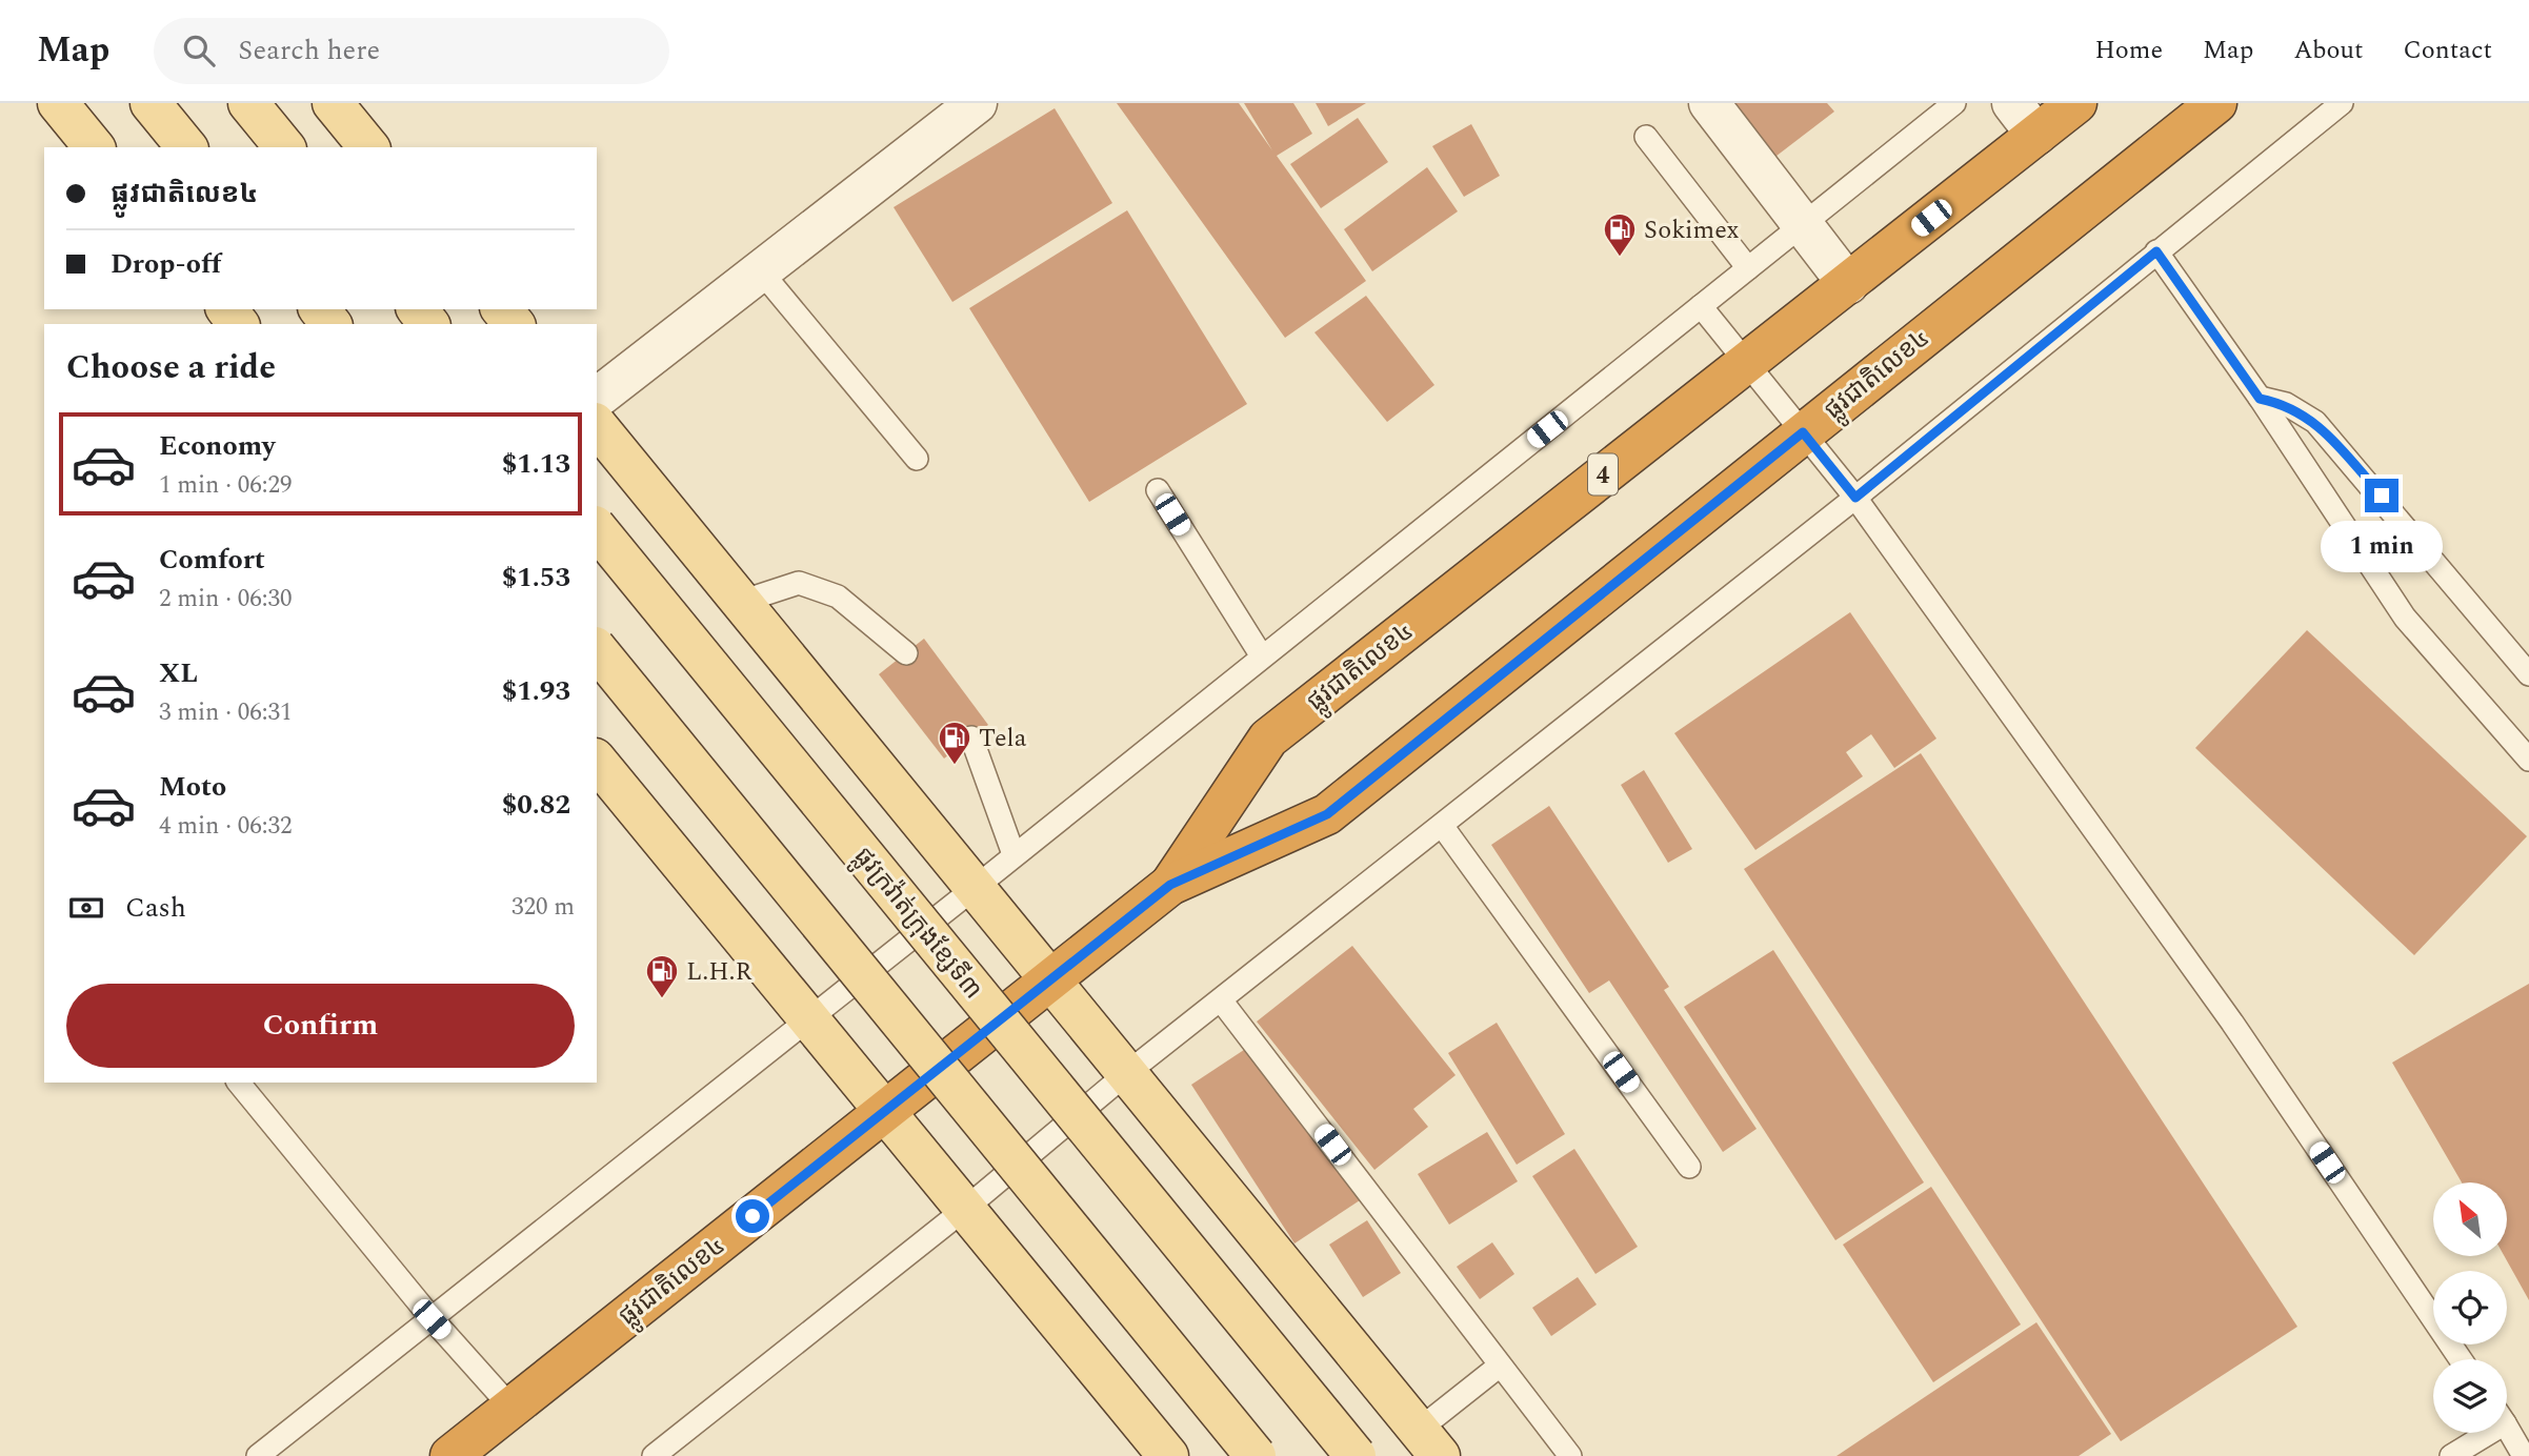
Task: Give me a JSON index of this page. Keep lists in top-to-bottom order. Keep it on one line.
{"streets":{"highway":["ផ្លូវជាតិលេខ៤","4"],"main road":["ផ្លូវក្រវ៉ាត់ក្រុងខ្សែទី៣"]},"places":{"fuel station":["Sokimex","Tela","L.H.R"]},"north":"top left","page":{"header":"Map","search":"Search here","nav":["Home","Map","About","Contact"],"banner":["ផ្លូវជាតិលេខ៤","Drop-off"],"heading":"Choose a ride","list":[{"name":"Economy","note":"1 min · 06:29","value":"$1.13"},{"name":"Comfort","note":"2 min · 06:30","value":"$1.53"},{"name":"XL","note":"3 min · 06:31","value":"$1.93"},{"name":"Moto","note":"4 min · 06:32","value":"$0.82"}],"bubble":"1 min","pay":["Cash","320 m"],"buttons":"Confirm"}}
